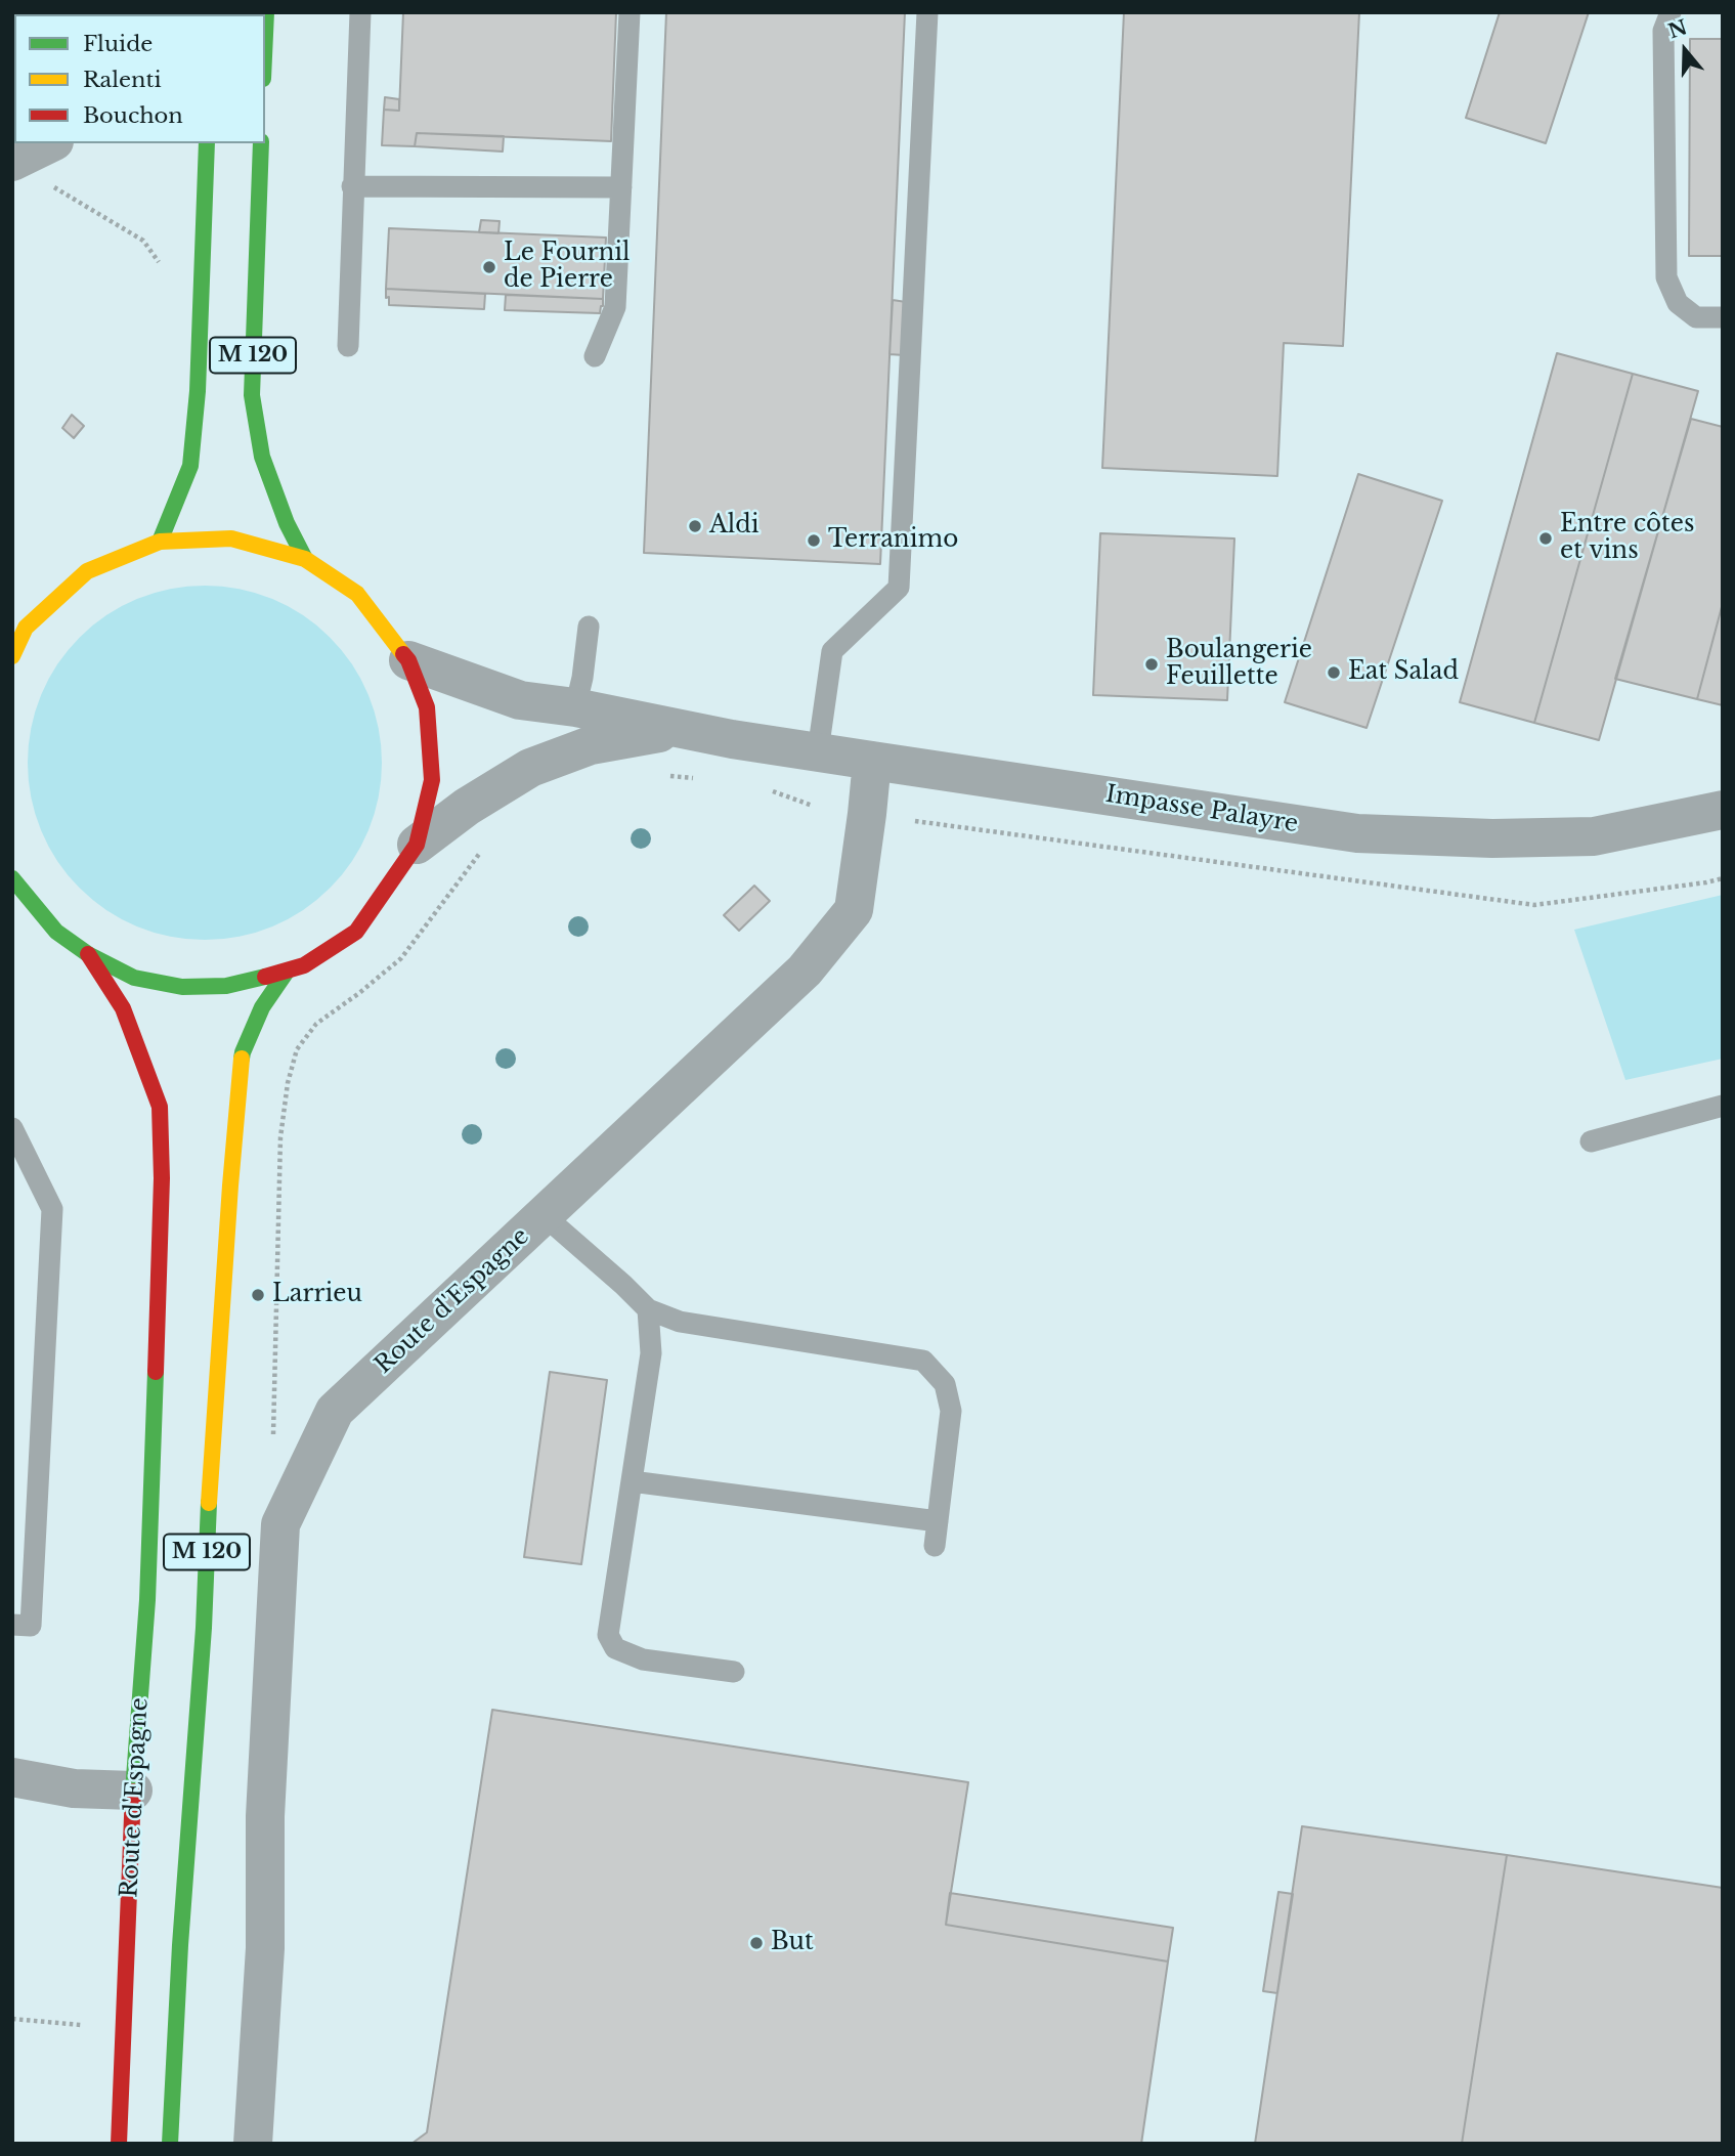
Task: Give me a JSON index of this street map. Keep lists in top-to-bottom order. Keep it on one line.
{"streets":{"main road":["M 120","Route d'Espagne"],"street":["Impasse Palayre"]},"crossings":[["Impasse Palayre","Route d'Espagne"]],"places":["Le Fournil de Pierre","Aldi","Entre côtes et vins","Terranimo","Boulangerie Feuillette","Eat Salad","Larrieu","But"],"legend":["Fluide","Ralenti","Bouchon"],"north":"top"}
